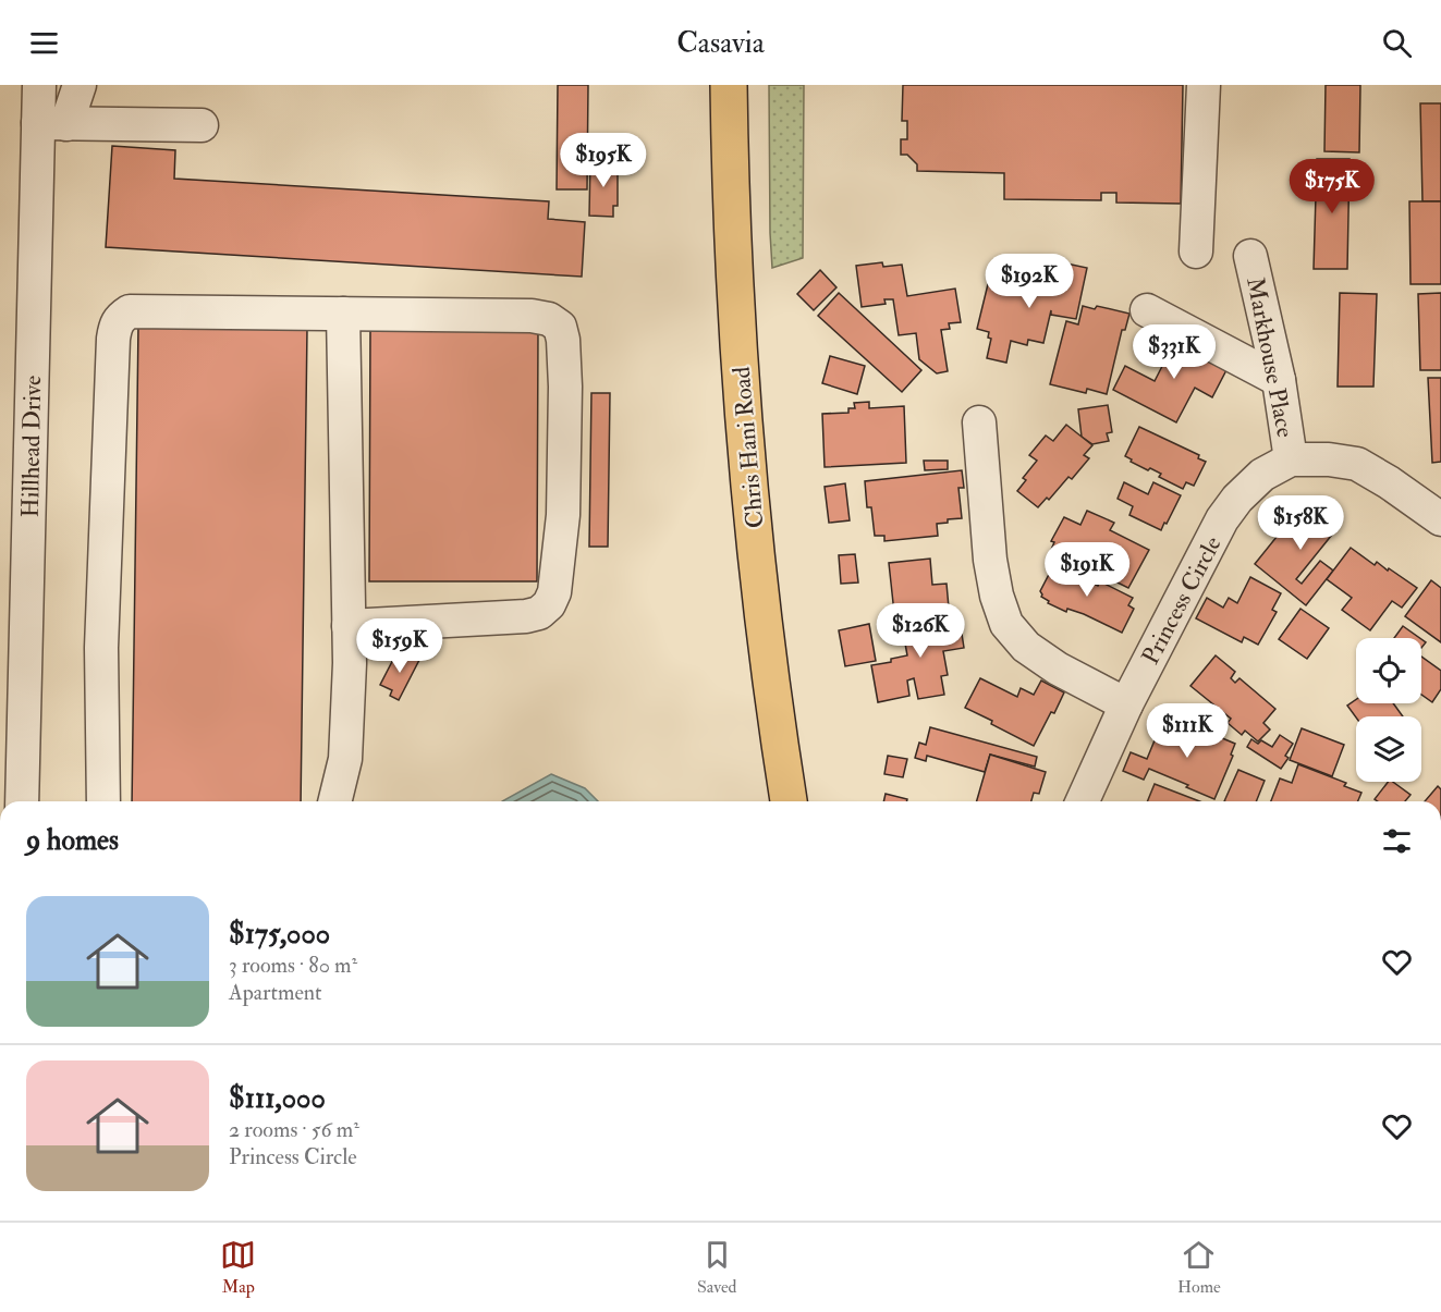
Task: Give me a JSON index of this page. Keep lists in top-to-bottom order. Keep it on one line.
{"streets":{"main road":["Chris Hani Road"],"street":["Markhouse Place","Hillhead Drive","Princess Circle"]},"crossings":[["Markhouse Place","Princess Circle"]],"page":{"header":"Casavia","price":["$195K","$175K","$192K","$331K","$158K","$191K","$126K","$159K","$111K"],"heading":"9 homes","list":[{"name":"$175,000","note":"3 rooms · 80 m² · Apartment"},{"name":"$111,000","note":"2 rooms · 56 m² · Princess Circle"}],"tabs":["Map","Saved","Home"]}}
